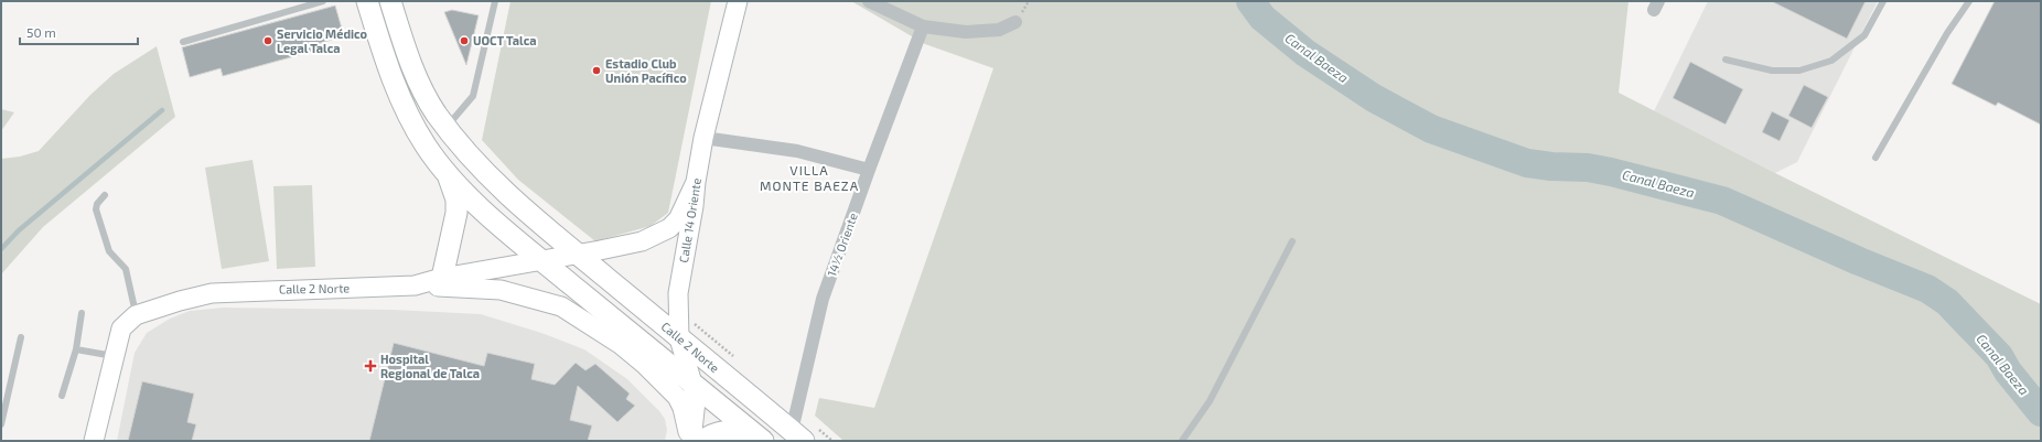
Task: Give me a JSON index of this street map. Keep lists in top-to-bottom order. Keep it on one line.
{"streets":{"main road":["Calle 2 Norte"],"street":["Calle 14 Oriente","14½ Oriente"]},"crossings":[["Calle 14 Oriente","Calle 2 Norte"],["14½ Oriente","Calle 2 Norte"]],"districts":["VILLA MONTE BAEZA"],"water":["Canal Baeza"],"places":{"other":["Servicio Médico Legal Talca","UOCT Talca","Estadio Club Unión Pacífico"],"health":["Hospital Regional de Talca"]},"scale_bar":"50 m"}
